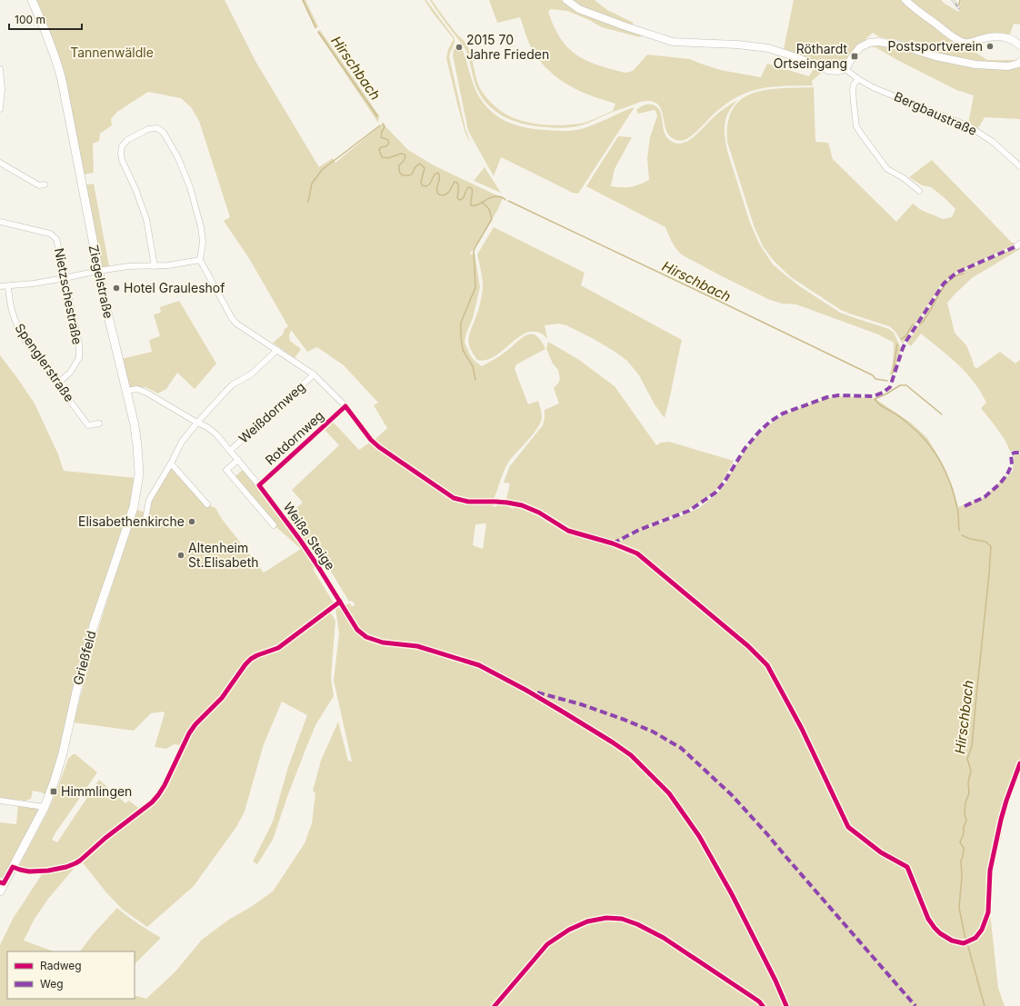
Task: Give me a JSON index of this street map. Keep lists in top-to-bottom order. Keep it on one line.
{"streets":{"main road":["Ziegelstraße","Grießfeld"],"street":["Bergbaustraße","Nietzschestraße","Spenglerstraße","Weißdornweg","Rotdornweg","Weiße Steige"]},"crossings":[["Ziegelstraße","Weiße Steige"],["Ziegelstraße","Grießfeld"],["Nietzschestraße","Spenglerstraße"],["Weißdornweg","Weiße Steige"],["Rotdornweg","Weiße Steige"]],"water":["Hirschbach"],"parks":["Tannenwäldle"],"places":{"other":["Postsportverein","2015 70 Jahre Frieden","Hotel Grauleshof","Elisabethenkirche","Altenheim St.Elisabeth"],"transit":["Röthardt Ortseingang","Himmlingen"]},"legend":["Radweg","Weg"],"scale_bar":"100 m"}
